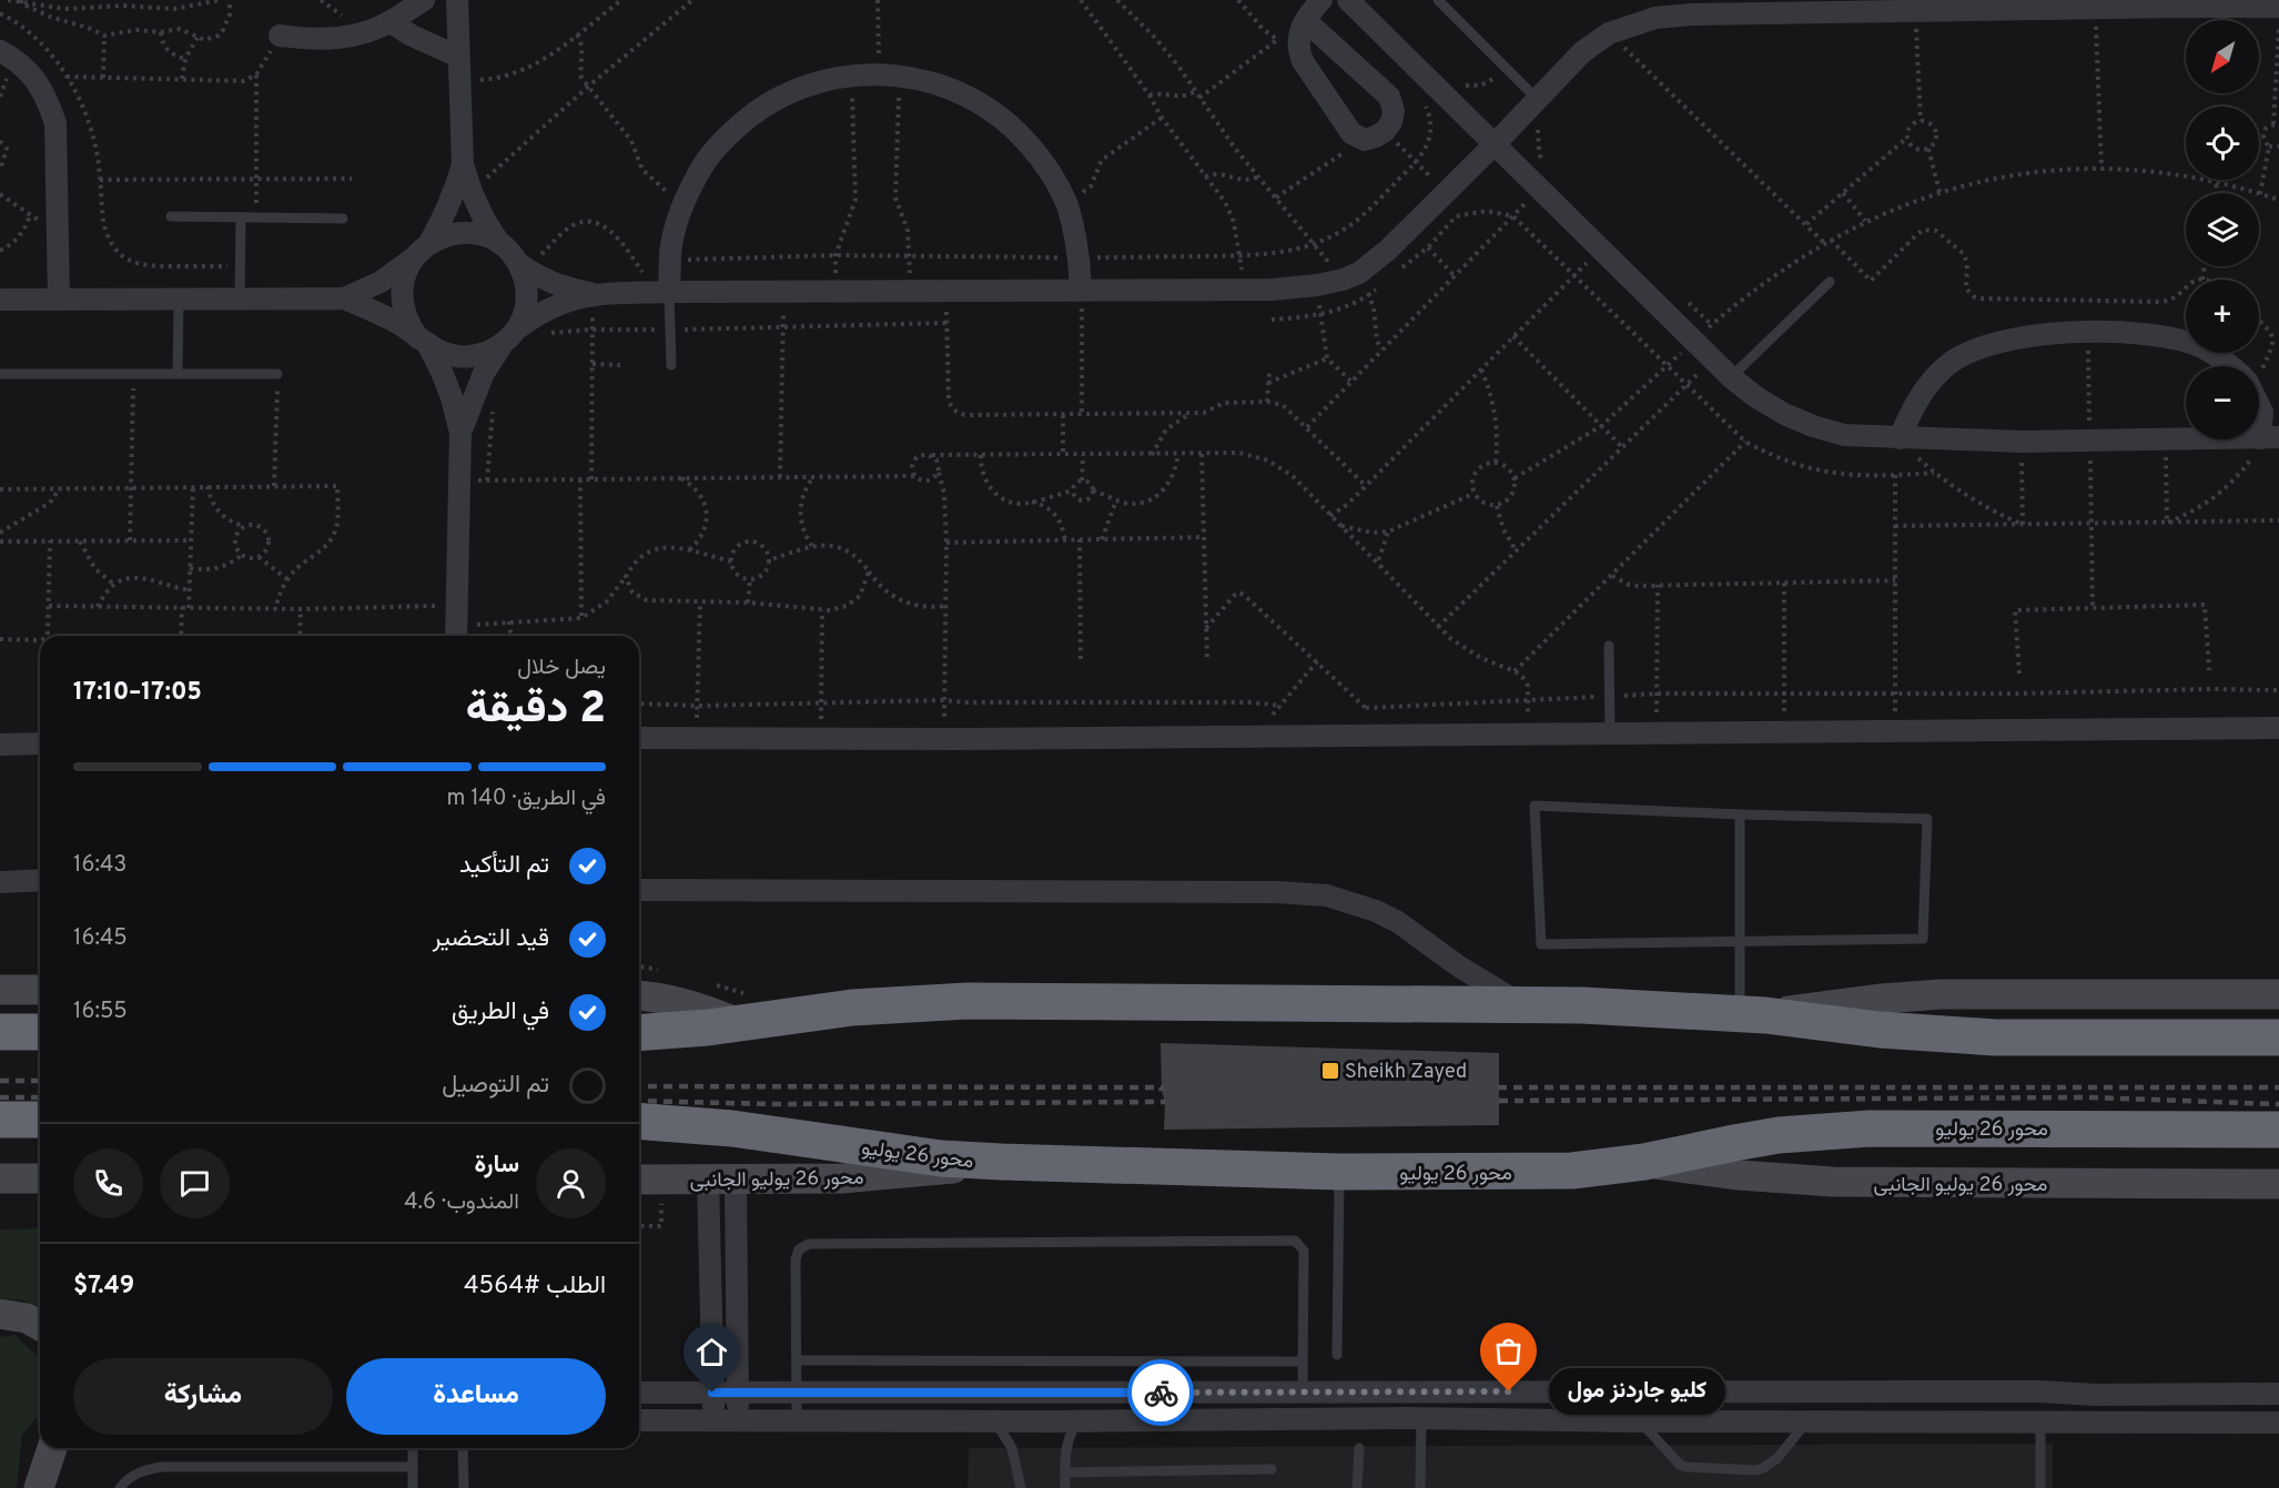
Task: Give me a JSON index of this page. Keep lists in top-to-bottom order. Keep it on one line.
{"streets":{"highway":["محور 26 يوليو"],"main road":["محور 26 يوليو الجانبى"]},"crossings":[["محور 26 يوليو","محور 26 يوليو الجانبى"]],"places":{"transit":["Sheikh Zayed"],"other":["كليو جاردنز مول"]},"north":"bottom left","page":{"map_buttons":["+","−"],"heading":["2 دقيقة","يصل خلال","17:05–17:10"],"panel":["سارة","المندوب · 4.6","الطلب #4564","$7.49"],"bar":"في الطريق · 140 m","list":[["تم التأكيد","16:43"],["قيد التحضير","16:45"],["في الطريق","16:55"],"تم التوصيل"],"buttons":["مساعدة","مشاركة"],"bubble":"كليو جاردنز مول"}}
